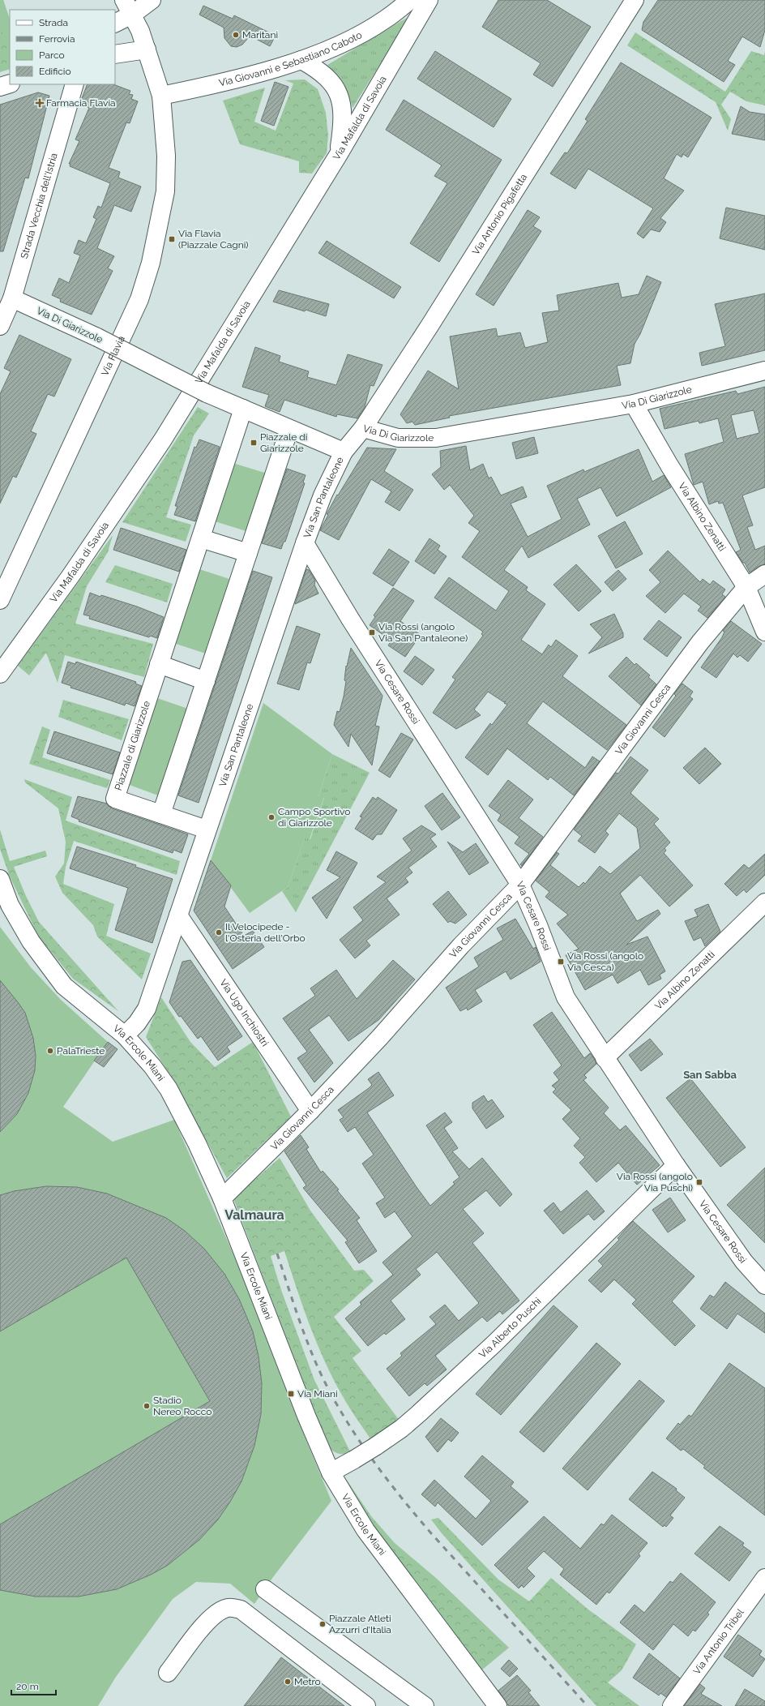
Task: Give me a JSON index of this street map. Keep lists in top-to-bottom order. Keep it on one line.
{"streets":{"street":["Via Giovanni e Sebastiano Caboto","Via Mafalda di Savoia","Strada Vecchia dell'Istria","Via Antonio Pigafetta","Via Di Giarizzole","Via Flavia","Via San Pantaleone","Via Albino Zenatti","Via Cesare Rossi","Via Giovanni Cesca","Piazzale di Giarizzole","Via Ugo Inchiostri","Via Ercole Miani","Via Alberto Puschi","Via Antonio Tribel"]},"crossings":[["Via Giovanni e Sebastiano Caboto","Via Flavia"],["Strada Vecchia dell'Istria","Via Di Giarizzole"],["Via Antonio Pigafetta","Via Di Giarizzole"],["Via Di Giarizzole","Via San Pantaleone"],["Via Di Giarizzole","Via Albino Zenatti"],["Via Di Giarizzole","Piazzale di Giarizzole"],["Via San Pantaleone","Via Cesare Rossi"],["Via San Pantaleone","Piazzale di Giarizzole"],["Via San Pantaleone","Via Ugo Inchiostri"],["Via San Pantaleone","Via Ercole Miani"],["Via Albino Zenatti","Via Cesare Rossi"],["Via Albino Zenatti","Via Giovanni Cesca"],["Via Cesare Rossi","Via Giovanni Cesca"],["Via Cesare Rossi","Via Alberto Puschi"],["Via Giovanni Cesca","Via Ugo Inchiostri"],["Via Giovanni Cesca","Via Ercole Miani"],["Via Ercole Miani","Via Alberto Puschi"]],"districts":["San Sabba","Valmaura"],"places":{"other":["Maritani","Campo Sportivo di Giarizzole","Il Velocipede - l'Osteria dell'Orbo","PalaTrieste","Stadio Nereo Rocco","Piazzale Atleti Azzurri d'Italia","Metro"],"health":["Farmacia Flavia"],"transit":["Via Flavia (Piazzale Cagni)","Piazzale di Giarizzole","Via Rossi (angolo Via San Pantaleone)","Via Rossi (angolo Via Cesca)","Via Rossi (angolo Via Puschi)","Via Miani"]},"legend":["Strada","Ferrovia","Parco","Edificio"],"scale_bar":"20 m"}
